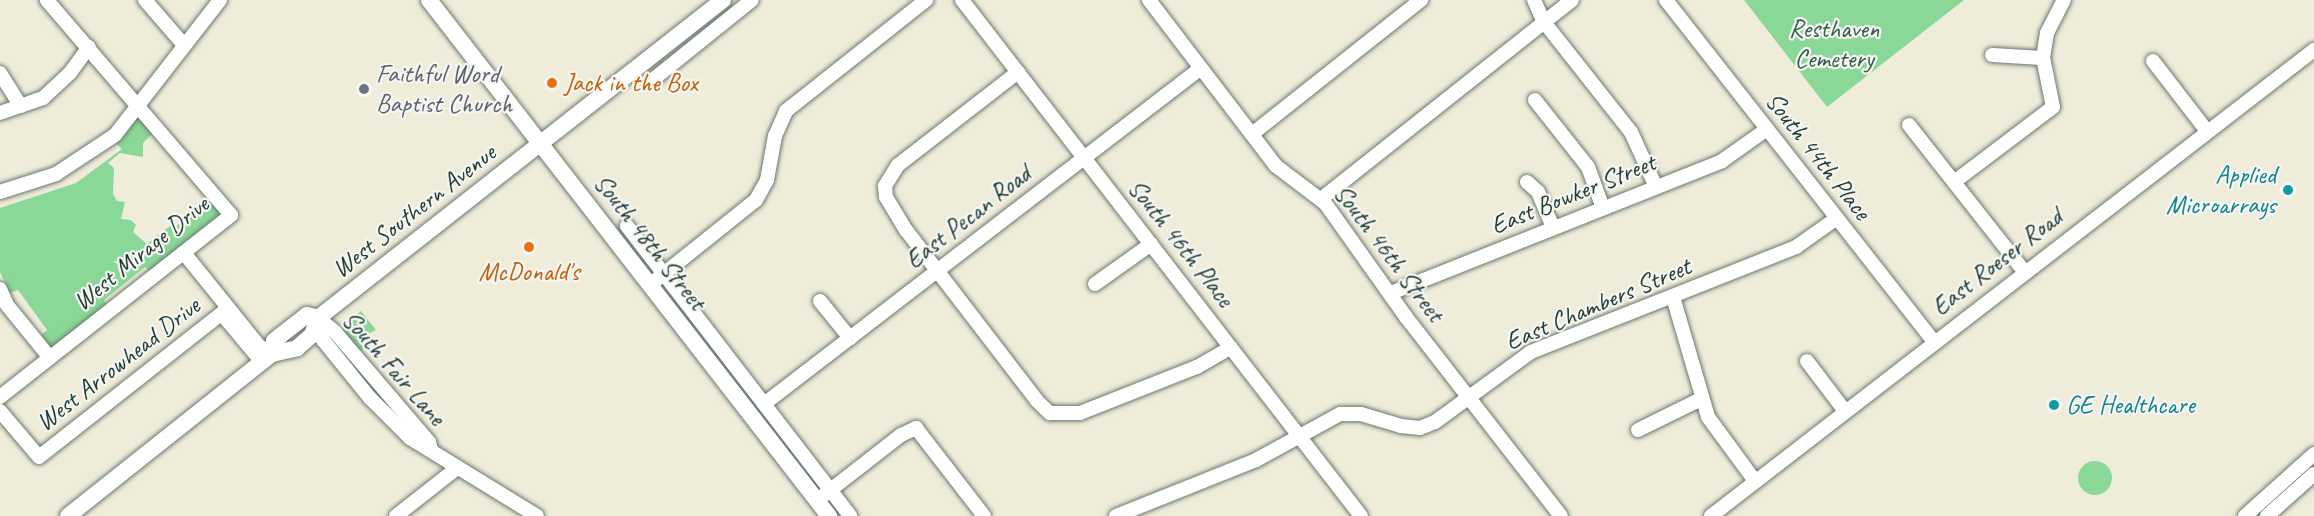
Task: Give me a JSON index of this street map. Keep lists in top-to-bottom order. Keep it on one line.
{"streets":{"main road":["West Southern Avenue","South 48th Street"],"street":["South 44th Place","East Bowker Street","East Pecan Road","South 46th Place","West Mirage Drive","South 46th Street","East Roeser Road","East Chambers Street","West Arrowhead Drive","South Fair Lane"]},"crossings":[["South 44th Place","East Bowker Street"],["South 44th Place","East Roeser Road"],["South 44th Place","East Chambers Street"],["East Bowker Street","South 46th Street"],["West Southern Avenue","South 48th Street"],["West Southern Avenue","South Fair Lane"],["East Pecan Road","South 48th Street"],["East Pecan Road","South 46th Place"],["East Pecan Road","South 46th Street"],["South 46th Place","East Chambers Street"],["South 46th Street","East Chambers Street"]],"parks":["Resthaven Cemetery"],"places":["Jack in the Box","Faithful Word Baptist Church","Applied Microarrays","McDonald's","GE Healthcare"]}
